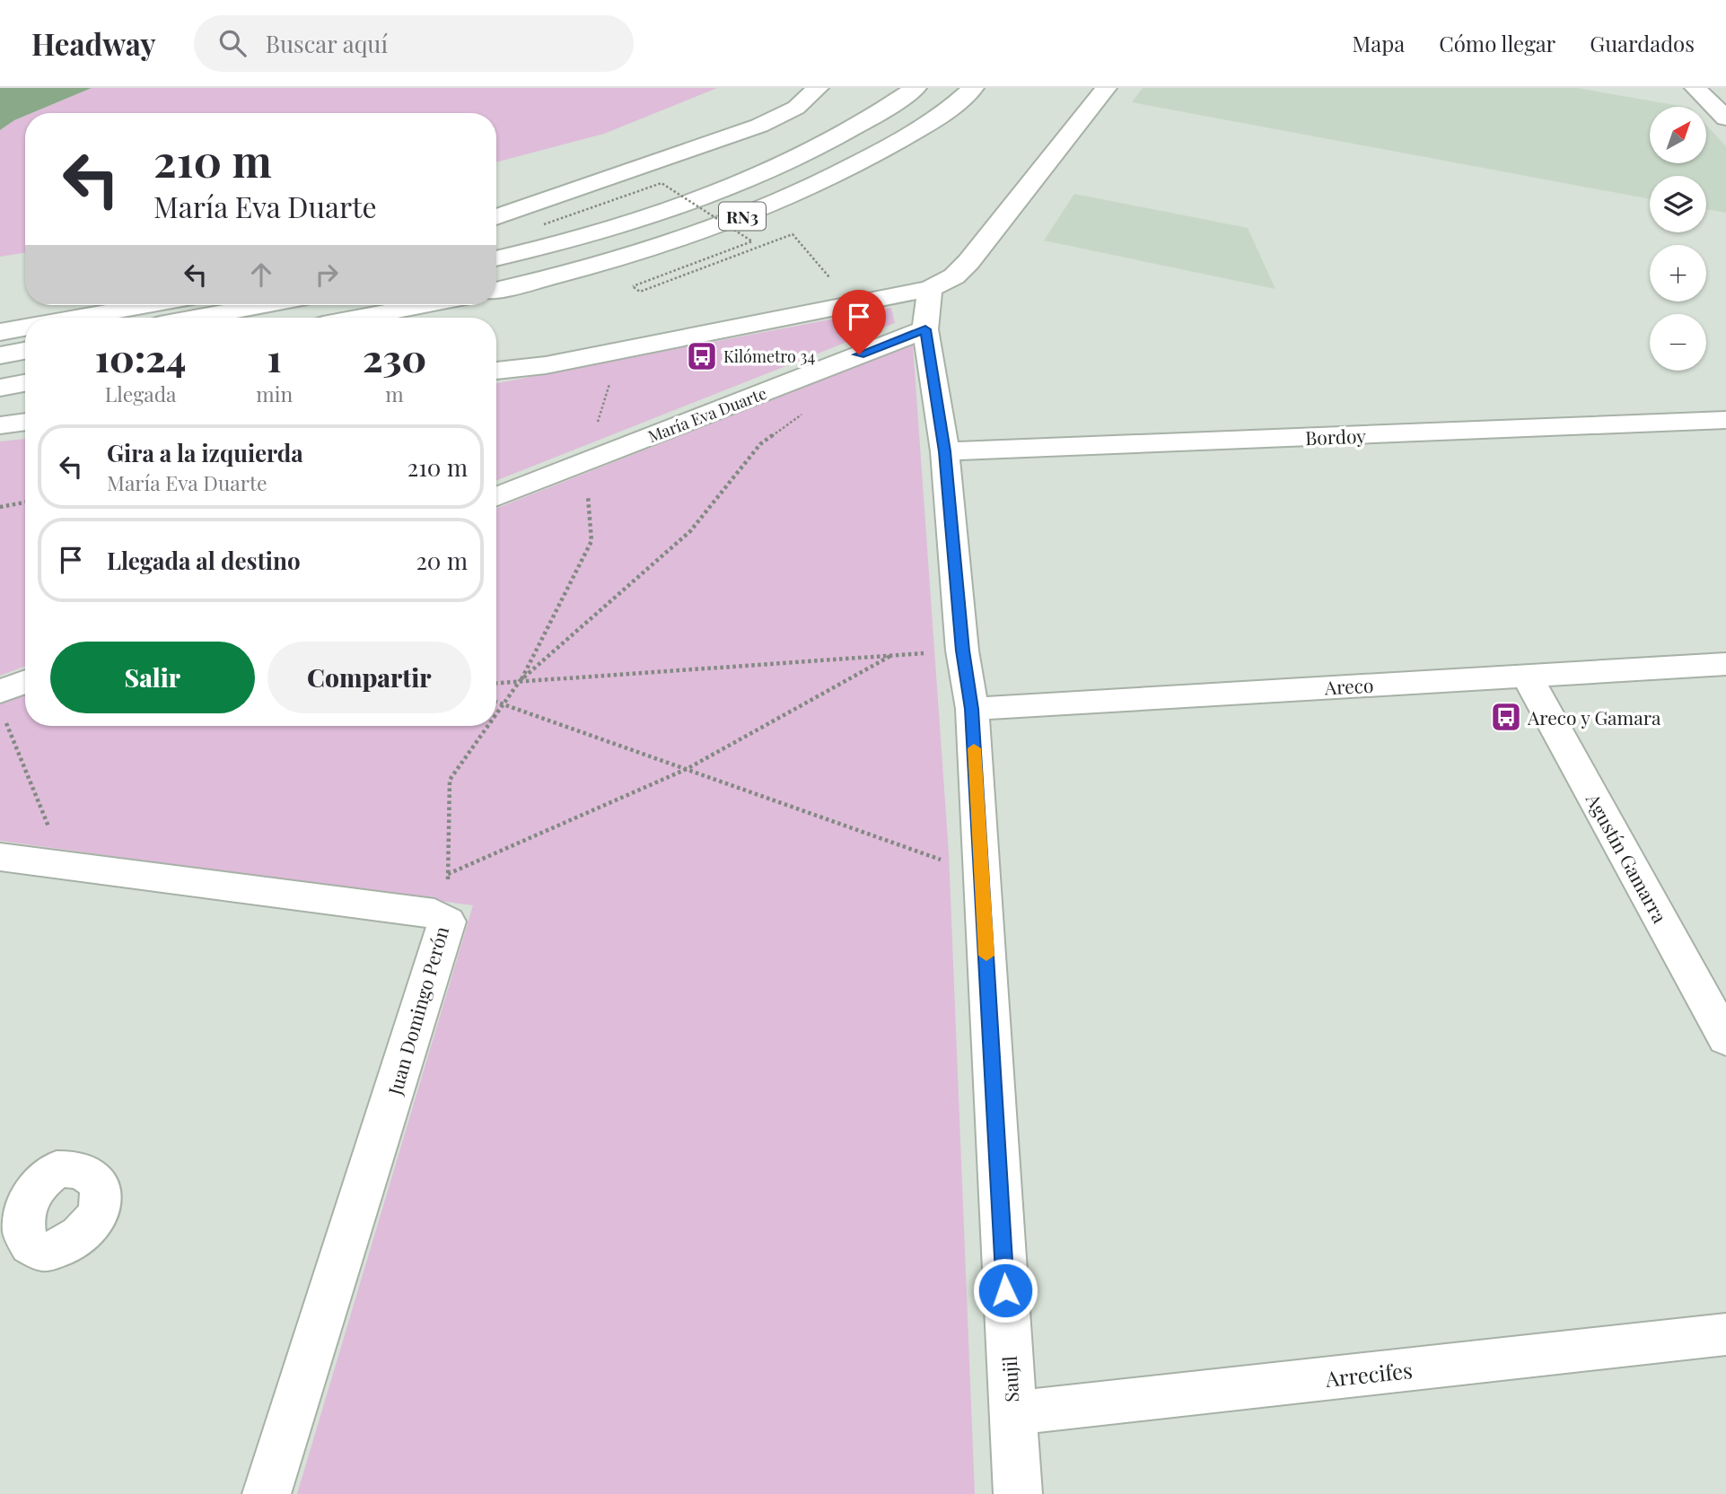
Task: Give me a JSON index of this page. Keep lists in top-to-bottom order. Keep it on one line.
{"streets":{"main road":["RN3","María Eva Duarte","Bordoy","Areco","Agustín Gamarra","Juan Domingo Perón","Arrecifes","Saujil"]},"crossings":[["María Eva Duarte","Saujil"],["Bordoy","Saujil"],["Areco","Agustín Gamarra"],["Areco","Saujil"],["Arrecifes","Saujil"]],"places":{"bus stop":["Kilómetro 34","Areco y Gamara"]},"north":"top right","page":{"header":"Headway","search":"Buscar aquí","nav":["Mapa","Cómo llegar","Guardados"],"map_buttons":["+","−"],"turn":["210 m","María Eva Duarte"],"eta":["10:24","Llegada","1","min","230","m"],"list":[{"name":"Gira a la izquierda","note":"María Eva Duarte","value":"210 m"},{"name":"Llegada al destino","value":"20 m"}],"buttons":["Salir","Compartir"]}}
